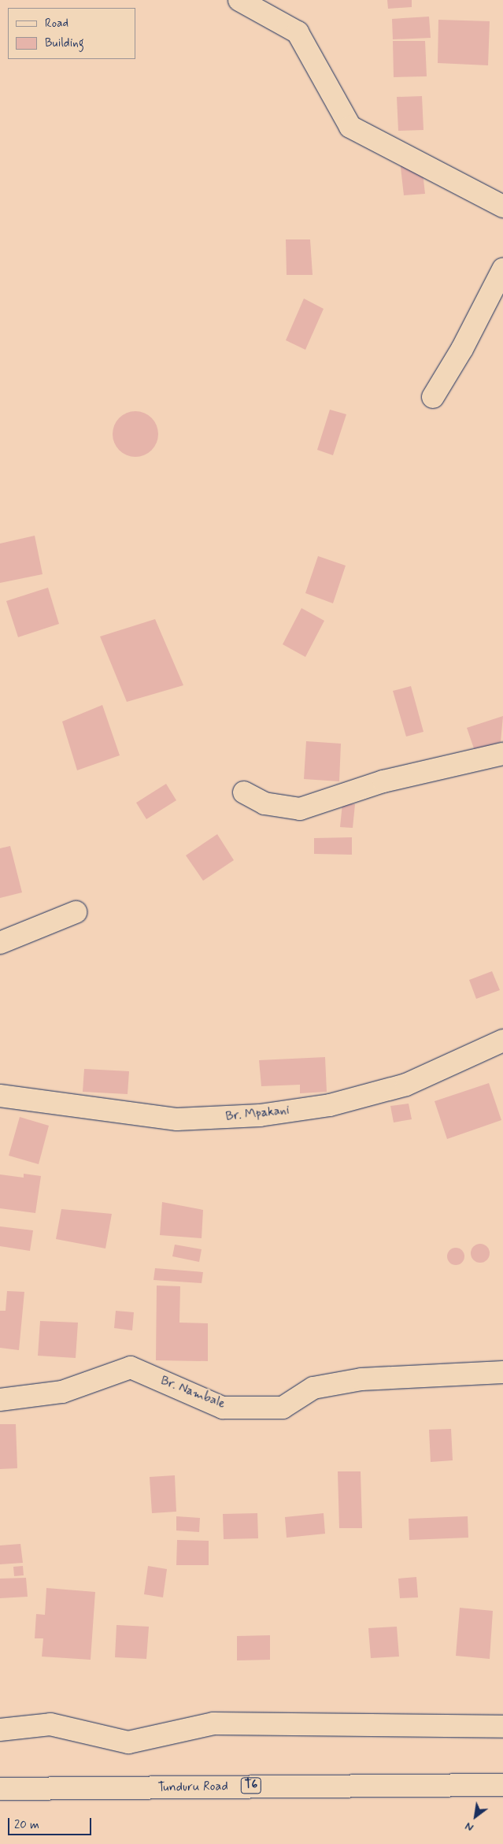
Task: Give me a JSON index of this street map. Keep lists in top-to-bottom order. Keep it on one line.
{"streets":{"main road":["Br. Mpakani","Br. Nambale","T6","Tunduru Road"]},"legend":["Road","Building"],"scale_bar":"20 m","north":"bottom left"}
